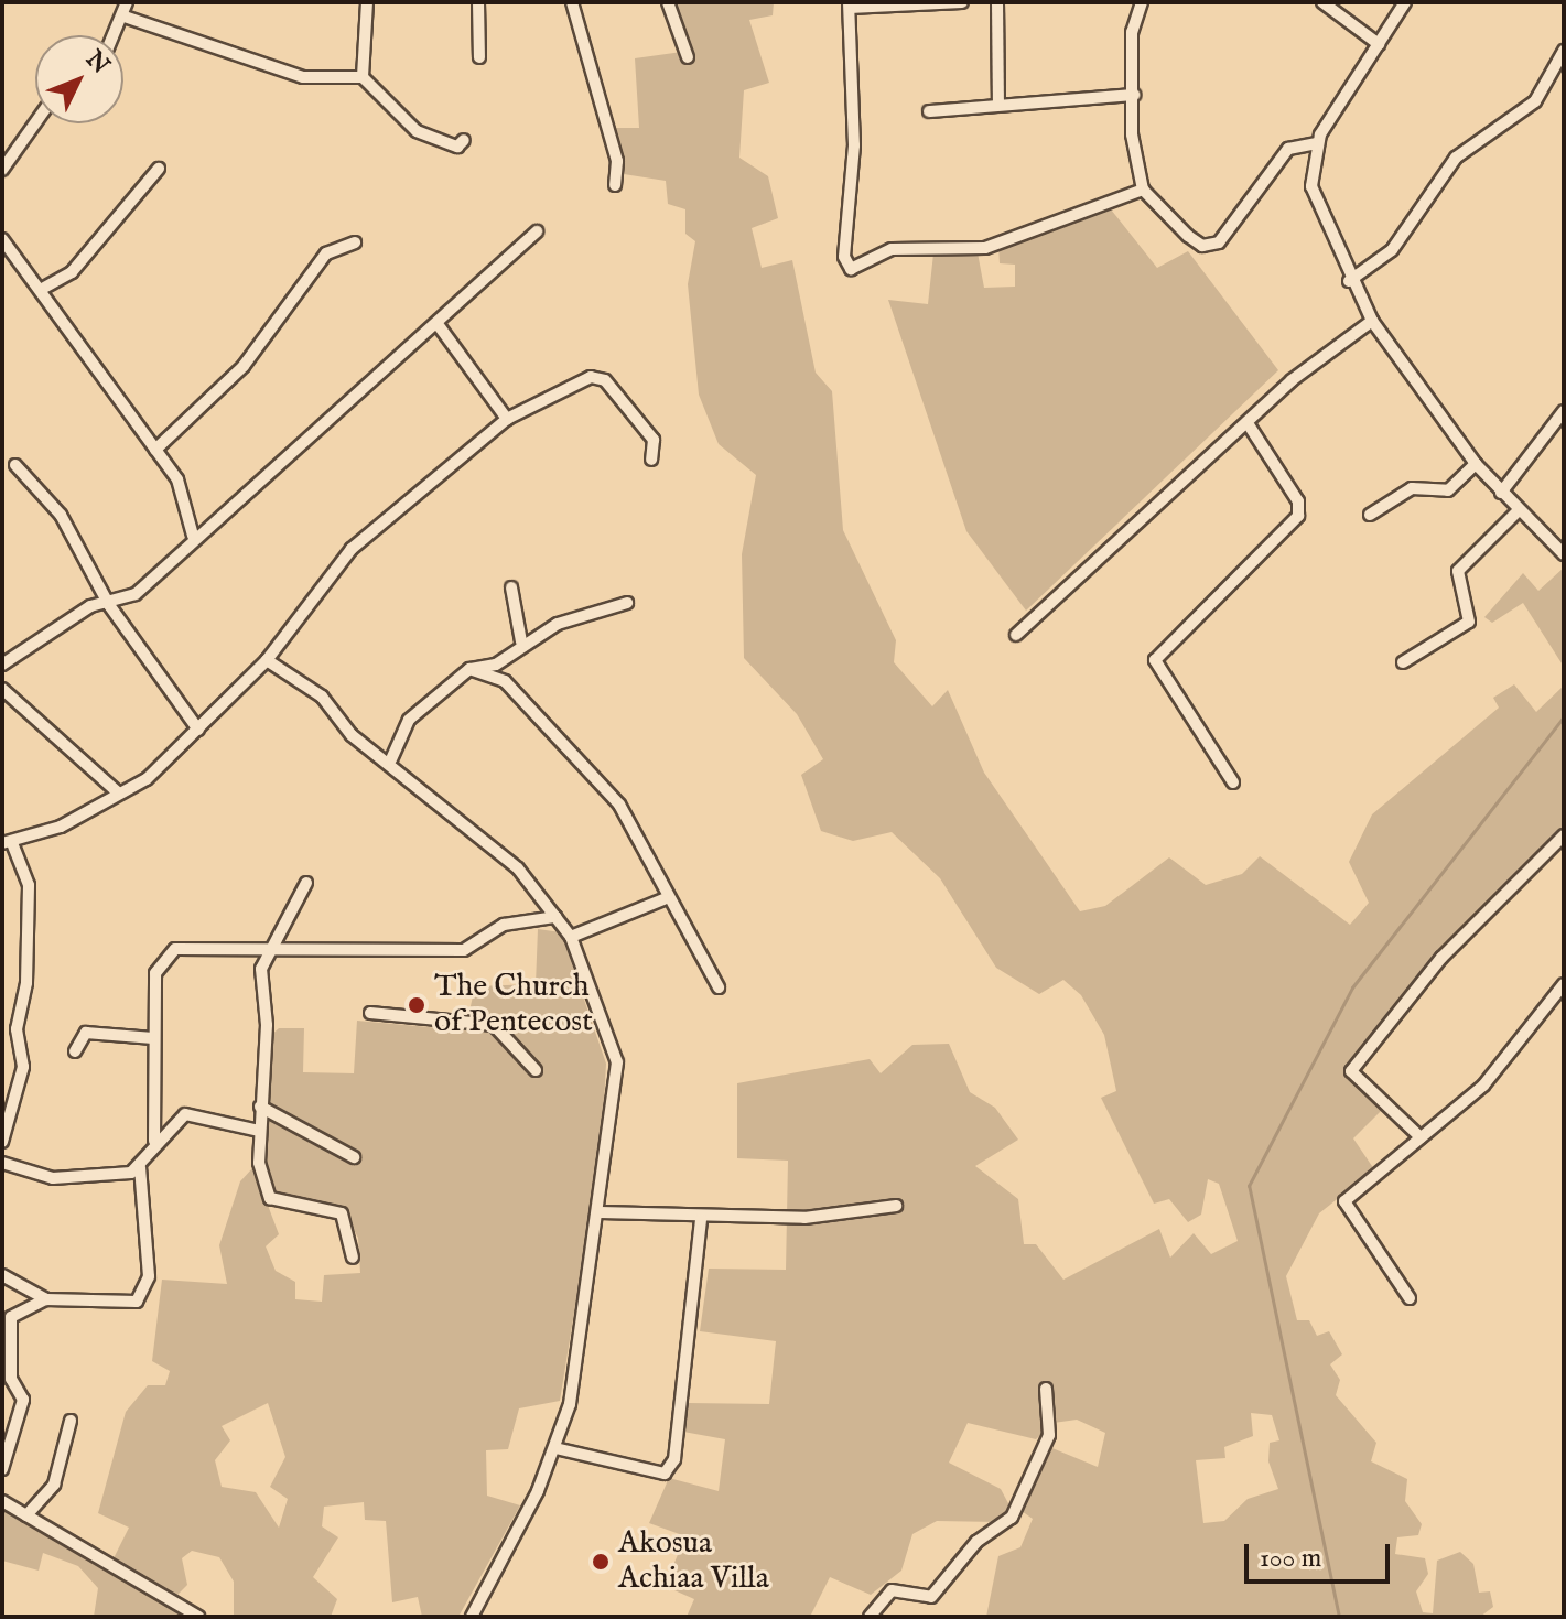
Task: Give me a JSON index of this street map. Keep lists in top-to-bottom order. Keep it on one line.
{"places":["The Church of Pentecost","Akosua Achiaa Villa"],"scale_bar":"100 m","north":"top right"}
